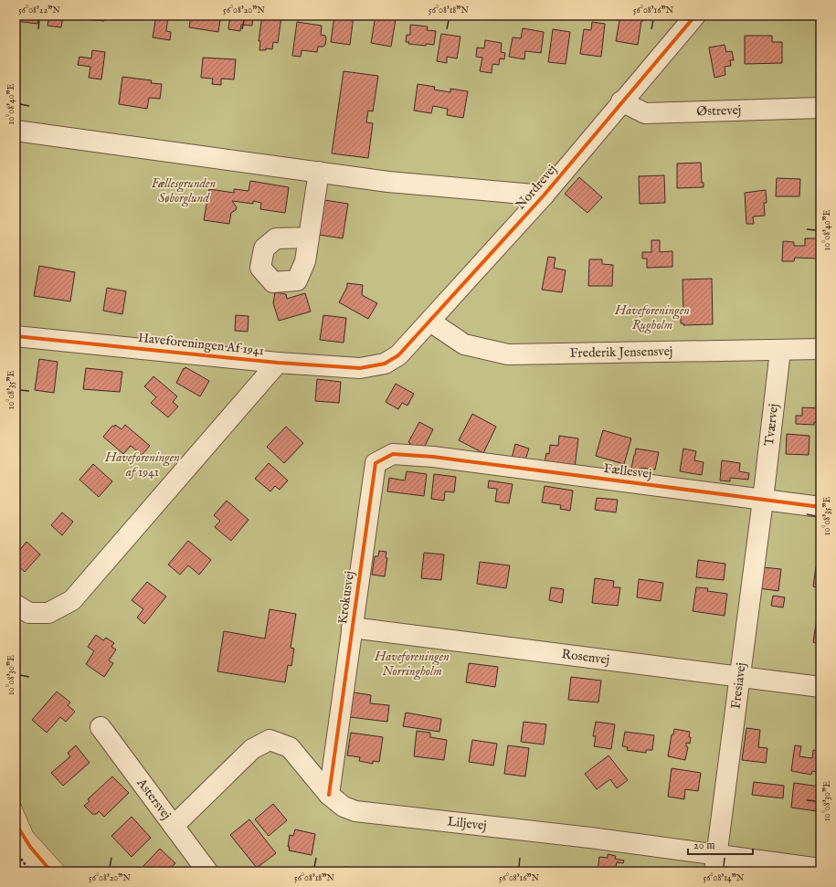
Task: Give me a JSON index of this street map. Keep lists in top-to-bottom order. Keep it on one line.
{"streets":{"street":["Østrevej","Nordrevej","Haveforeningen Af 1941","Frederik Jensensvej","Tværvej","Fællesvej","Krokusvej","Rosenvej","Fresiavej","Astersvej","Liljevej"]},"crossings":[["Østrevej","Nordrevej"],["Nordrevej","Haveforeningen Af 1941"],["Nordrevej","Frederik Jensensvej"],["Frederik Jensensvej","Tværvej"],["Tværvej","Fællesvej"],["Tværvej","Fresiavej"],["Fællesvej","Krokusvej"],["Fællesvej","Fresiavej"],["Krokusvej","Rosenvej"],["Krokusvej","Liljevej"],["Rosenvej","Fresiavej"],["Fresiavej","Liljevej"],["Astersvej","Liljevej"]],"parks":["Fællesgrunden Søborglund","Haveforeningen Rugholm","Haveforeningen af 1941","Haveforeningen Norringholm"],"scale_bar":"20 m","coordinates":["56°08'22\"N","56°08'20\"N","56°08'18\"N","56°08'16\"N","10°08'40\"E","10°08'35\"E","10°08'30\"E","56°08'14\"N"]}
